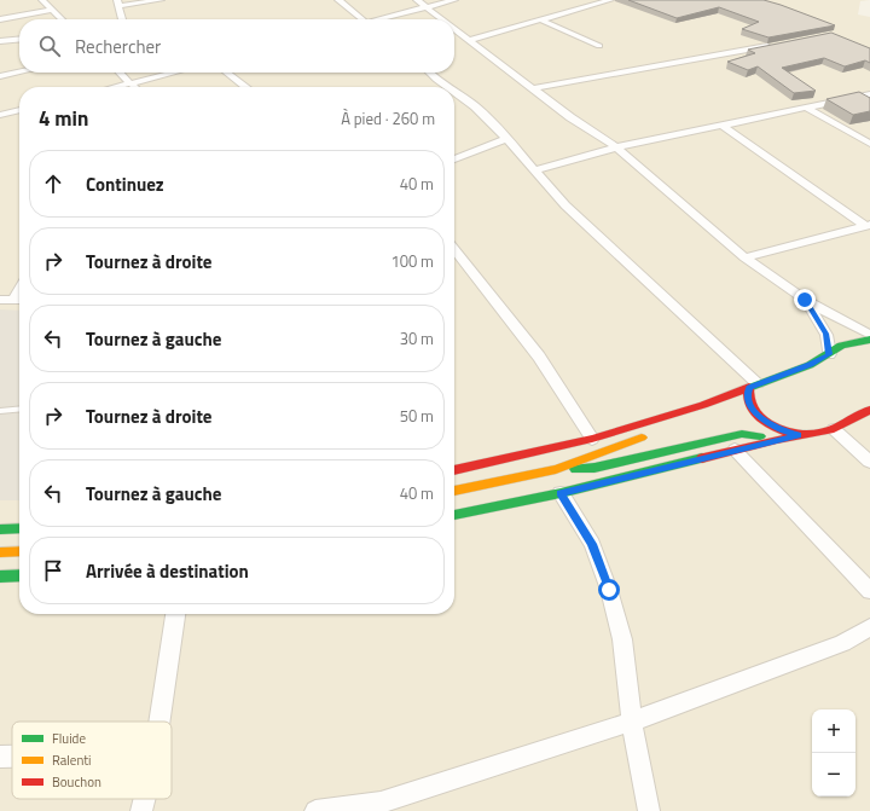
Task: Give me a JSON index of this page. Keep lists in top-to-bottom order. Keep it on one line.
{"legend":["Fluide","Ralenti","Bouchon"],"page":{"search":"Rechercher","heading":["4 min","À pied · 260 m"],"list":[["Continuez","40 m"],["Tournez à droite","100 m"],["Tournez à gauche","30 m"],["Tournez à droite","50 m"],["Tournez à gauche","40 m"],"Arrivée à destination"],"map_buttons":["+","−"]}}
